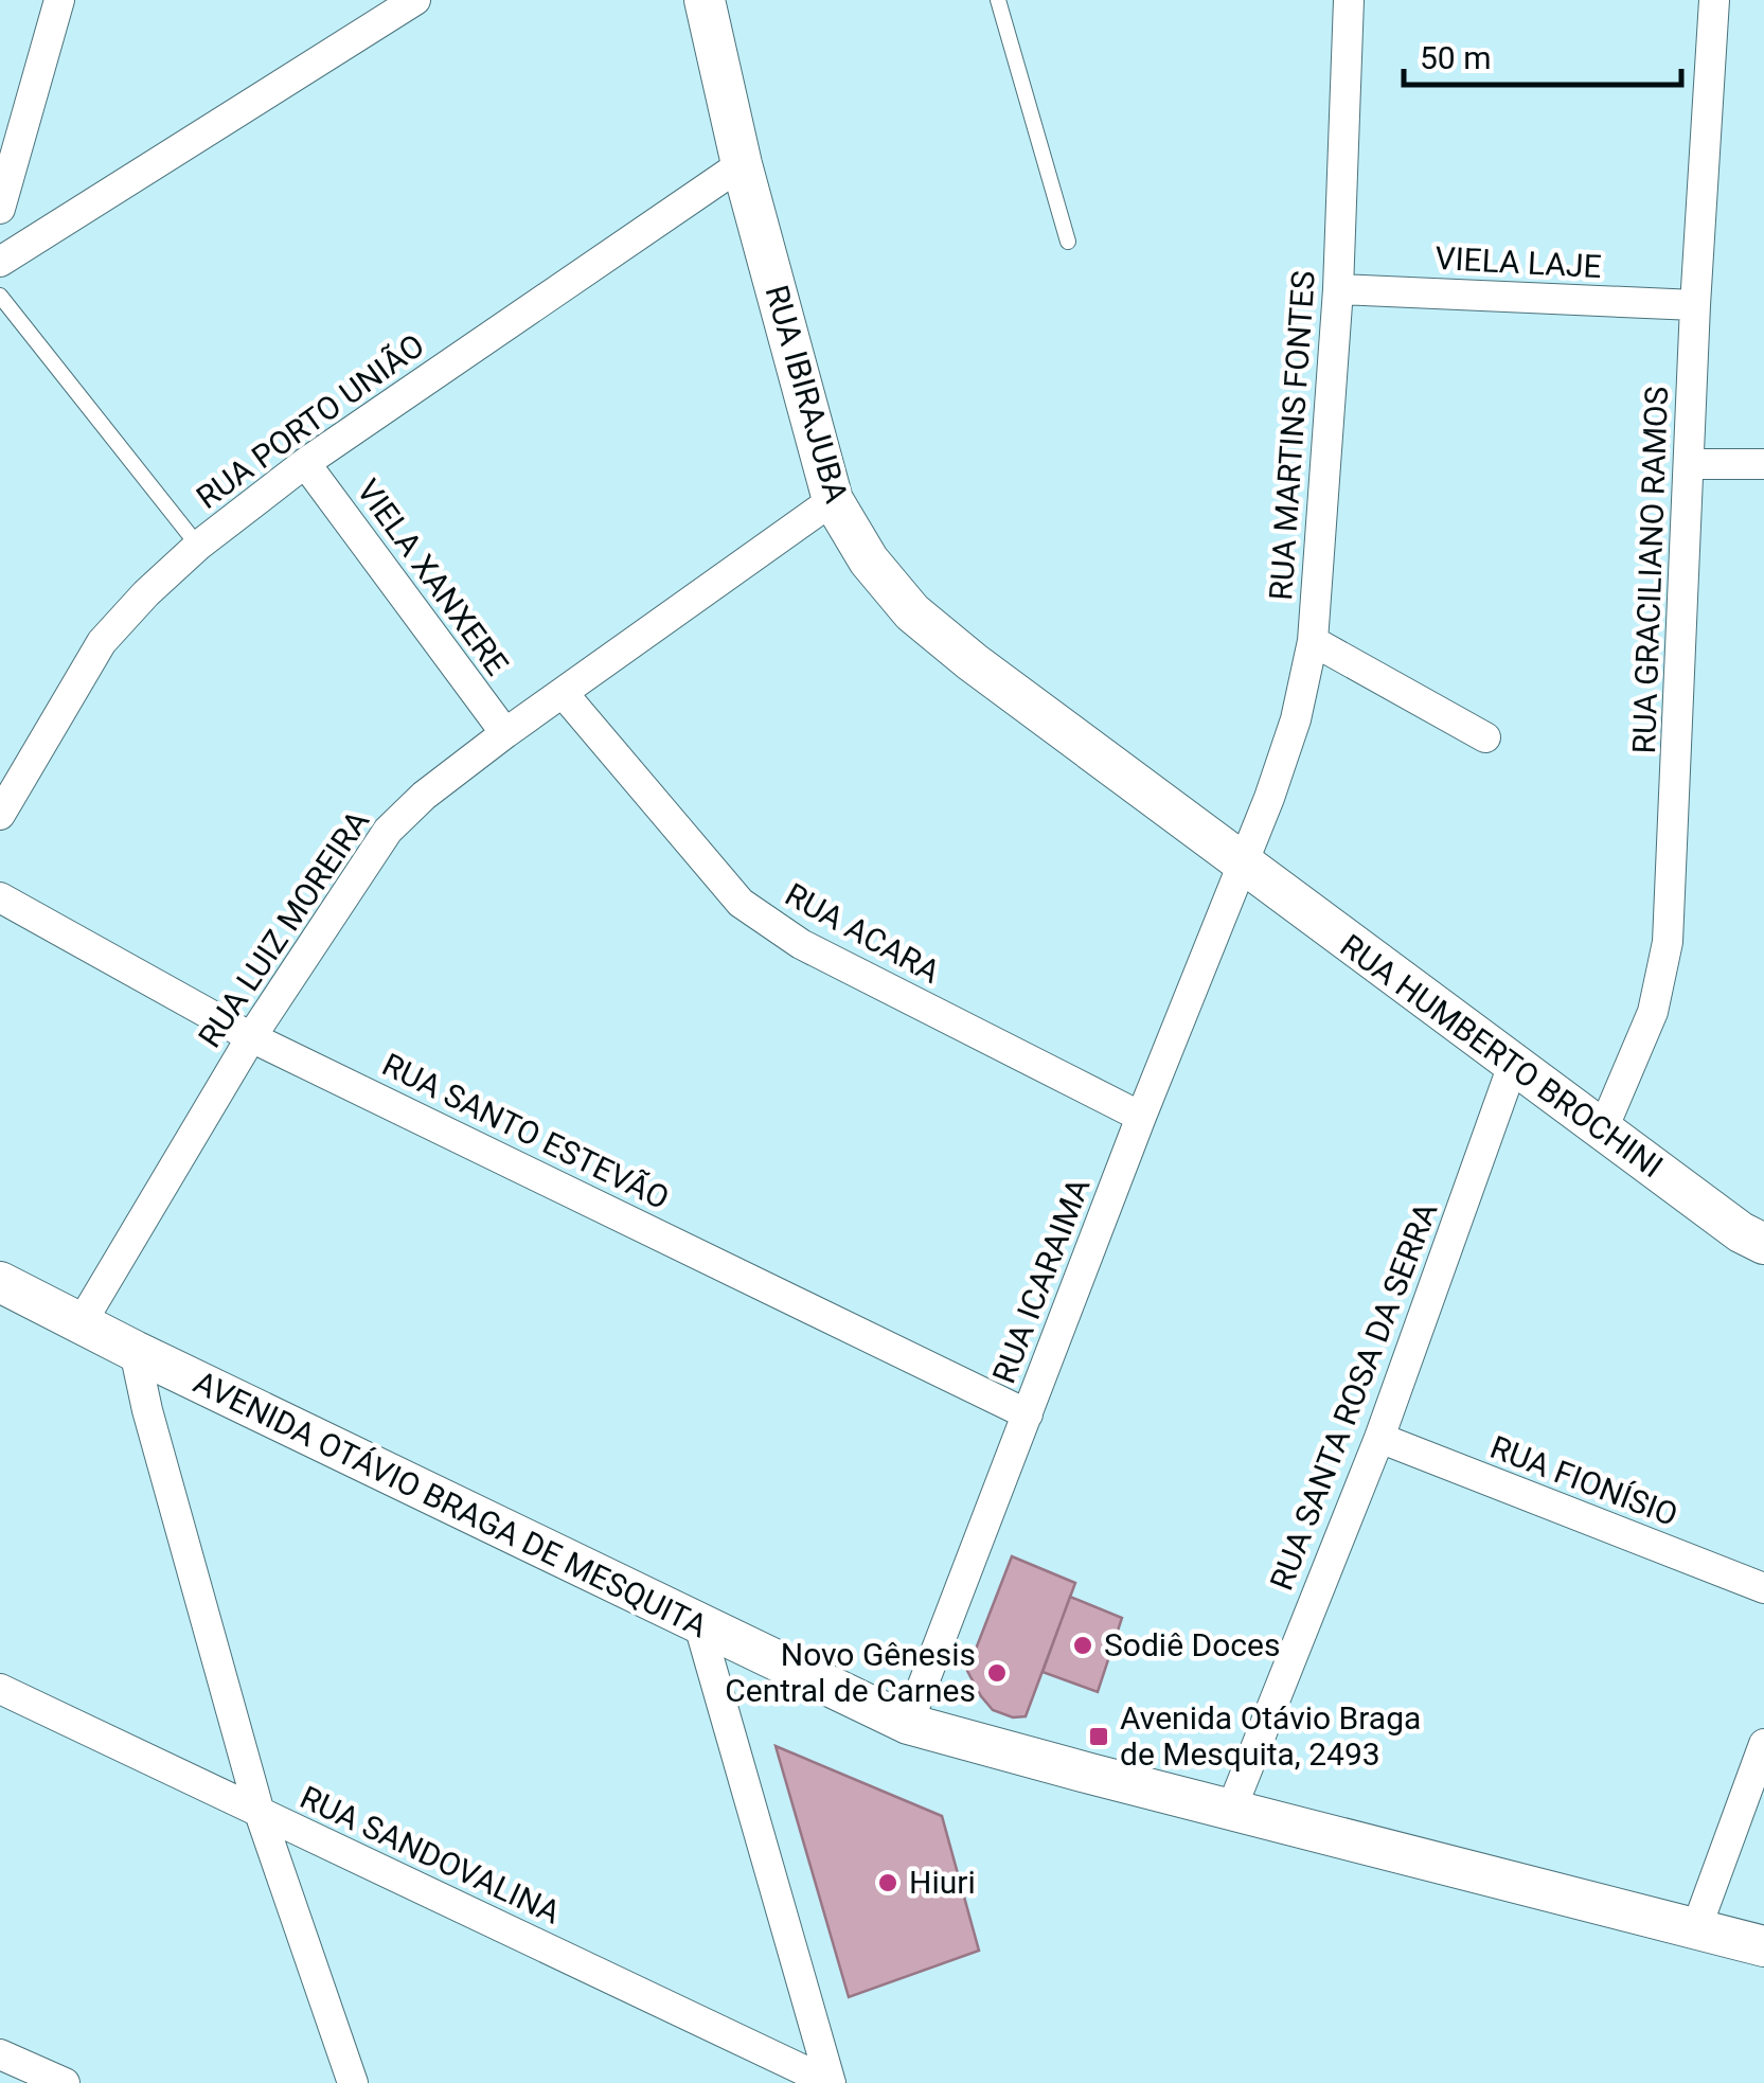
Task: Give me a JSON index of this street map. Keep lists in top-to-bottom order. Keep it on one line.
{"streets":{"main road":["RUA IBIRAJUBA","RUA HUMBERTO BROCHINI","AVENIDA OTÁVIO BRAGA DE MESQUITA"],"street":["VIELA LAJE","RUA PORTO UNIÃO","RUA MARTINS FONTES","RUA GRACILIANO RAMOS","VIELA XANXERE","RUA LUIZ MOREIRA","RUA ACARA","RUA SANTO ESTEVÃO","RUA ICARAIMA","RUA SANTA ROSA DA SERRA","RUA FIONÍSIO","RUA SANDOVALINA"]},"crossings":[["VIELA LAJE","RUA MARTINS FONTES"],["VIELA LAJE","RUA GRACILIANO RAMOS"],["RUA IBIRAJUBA","RUA PORTO UNIÃO"],["RUA IBIRAJUBA","RUA MARTINS FONTES"],["RUA IBIRAJUBA","RUA LUIZ MOREIRA"],["RUA IBIRAJUBA","RUA HUMBERTO BROCHINI"],["RUA IBIRAJUBA","RUA ICARAIMA"],["RUA PORTO UNIÃO","VIELA XANXERE"],["RUA MARTINS FONTES","RUA HUMBERTO BROCHINI"],["RUA MARTINS FONTES","RUA ICARAIMA"],["RUA GRACILIANO RAMOS","RUA HUMBERTO BROCHINI"],["VIELA XANXERE","RUA LUIZ MOREIRA"],["RUA LUIZ MOREIRA","RUA ACARA"],["RUA LUIZ MOREIRA","RUA SANTO ESTEVÃO"],["RUA LUIZ MOREIRA","AVENIDA OTÁVIO BRAGA DE MESQUITA"],["RUA ACARA","RUA ICARAIMA"],["RUA HUMBERTO BROCHINI","RUA ICARAIMA"],["RUA HUMBERTO BROCHINI","RUA SANTA ROSA DA SERRA"],["RUA SANTO ESTEVÃO","RUA ICARAIMA"],["RUA ICARAIMA","AVENIDA OTÁVIO BRAGA DE MESQUITA"],["RUA SANTA ROSA DA SERRA","RUA FIONÍSIO"],["RUA SANTA ROSA DA SERRA","AVENIDA OTÁVIO BRAGA DE MESQUITA"]],"places":{"other":["Sodiê Doces","Novo Gênesis Central de Carnes","Hiuri"],"transit":["Avenida Otávio Braga de Mesquita, 2493"]},"scale_bar":"50 m"}
